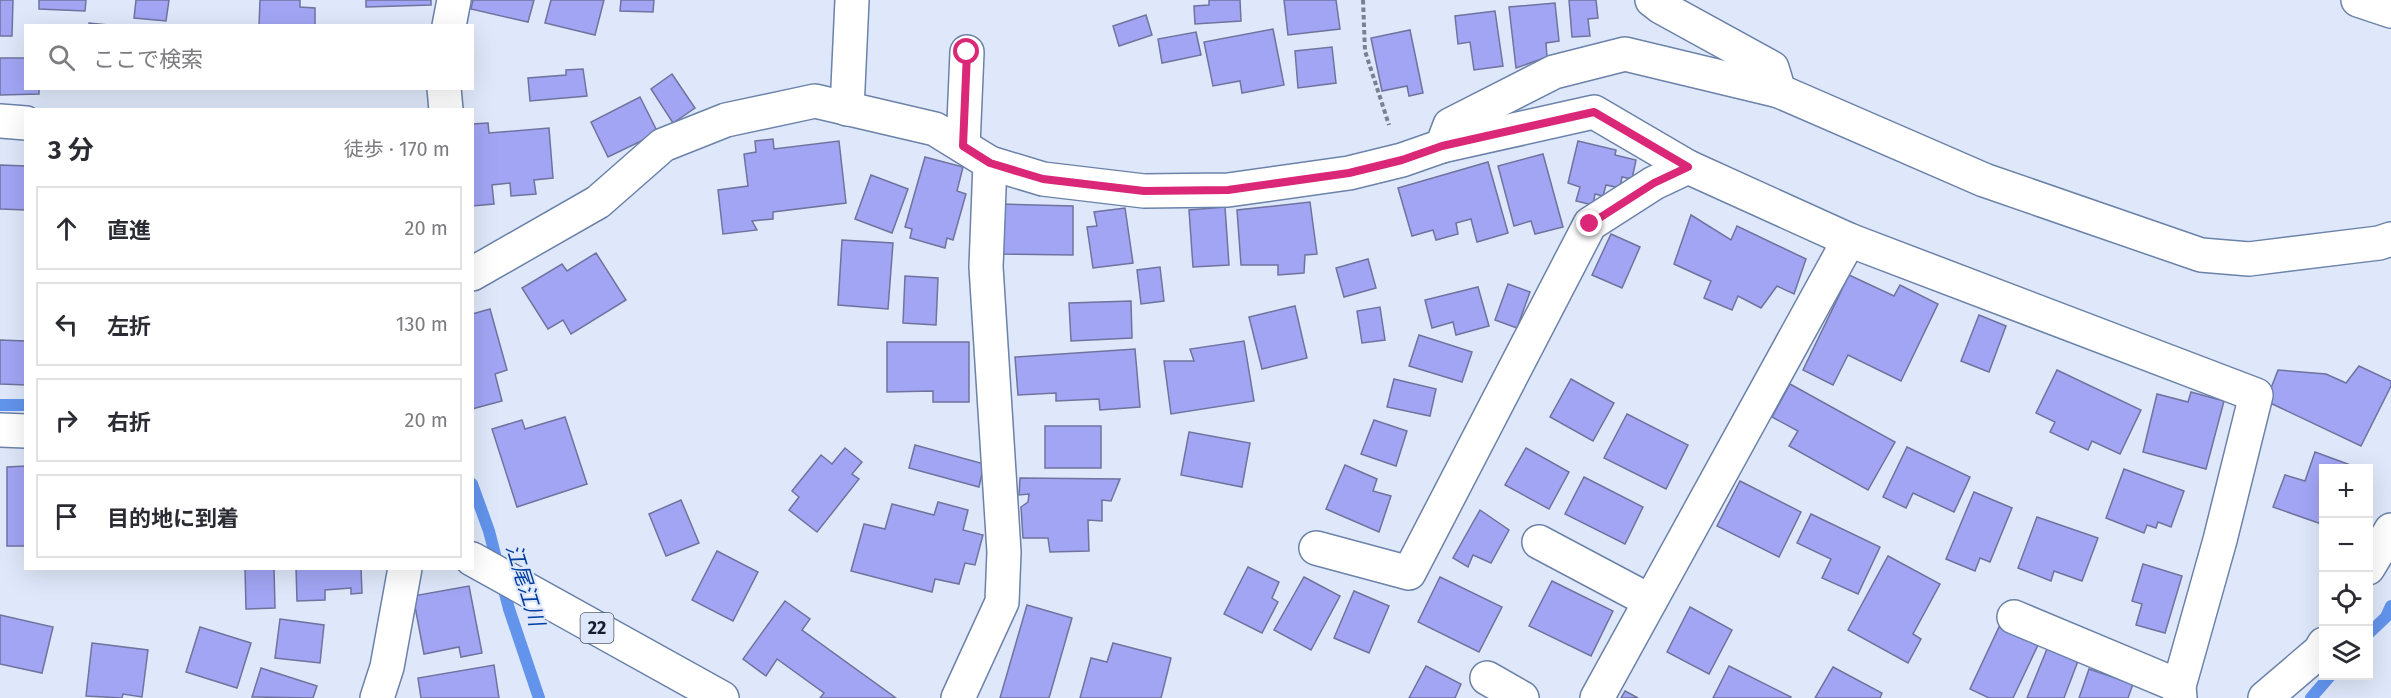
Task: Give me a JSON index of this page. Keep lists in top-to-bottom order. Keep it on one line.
{"streets":{"main road":["22"]},"water":["江尾江川"],"page":{"search":"ここで検索","heading":["3 分","徒歩 · 170 m"],"list":[["直進","20 m"],["左折","130 m"],["右折","20 m"],"目的地に到着"],"map_buttons":["+","−"]}}
